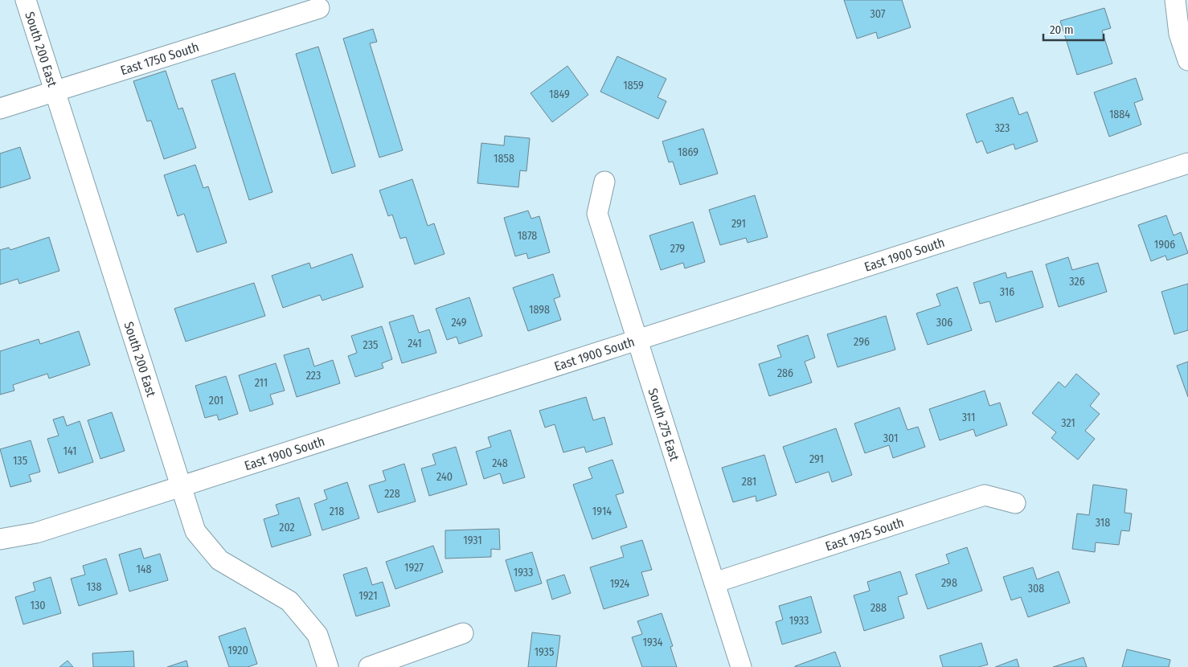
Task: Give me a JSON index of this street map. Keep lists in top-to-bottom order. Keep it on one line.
{"streets":{"street":["South 200 East","East 1750 South","East 1900 South","South 275 East","East 1925 South"]},"crossings":[["South 200 East","East 1750 South"],["South 200 East","East 1900 South"],["East 1900 South","South 275 East"],["South 275 East","East 1925 South"]],"house_numbers":["307","1859","1849","1884","323","1869","1858","291","1878","1906","279","326","316","1898","249","306","296","241","235","286","223","211","201","311","321","301","141","291","135","248","240","281","228","218","1914","318","202","1931","1927","148","1933","298","1924","138","308","1921","130","288","1933","1934","1920","1935"],"scale_bar":"20 m"}
